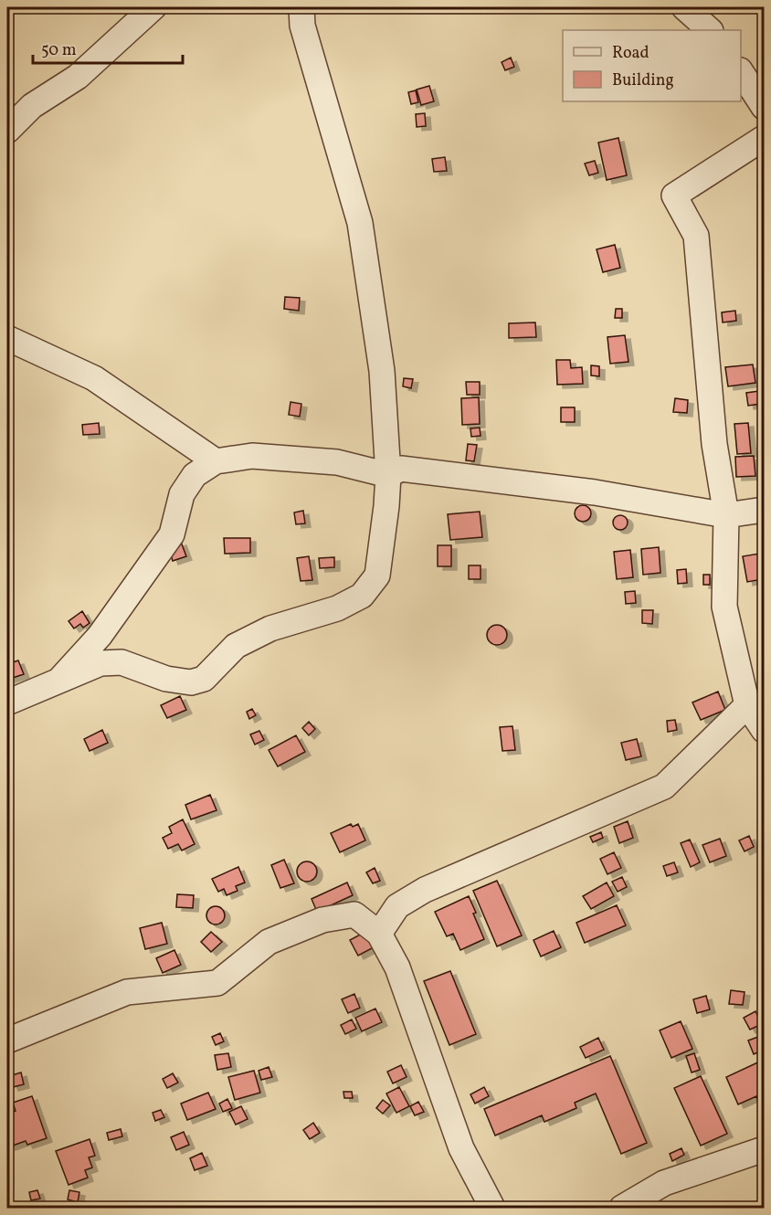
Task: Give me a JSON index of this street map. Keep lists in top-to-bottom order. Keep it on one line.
{"legend":["Road","Building"],"scale_bar":"50 m"}
